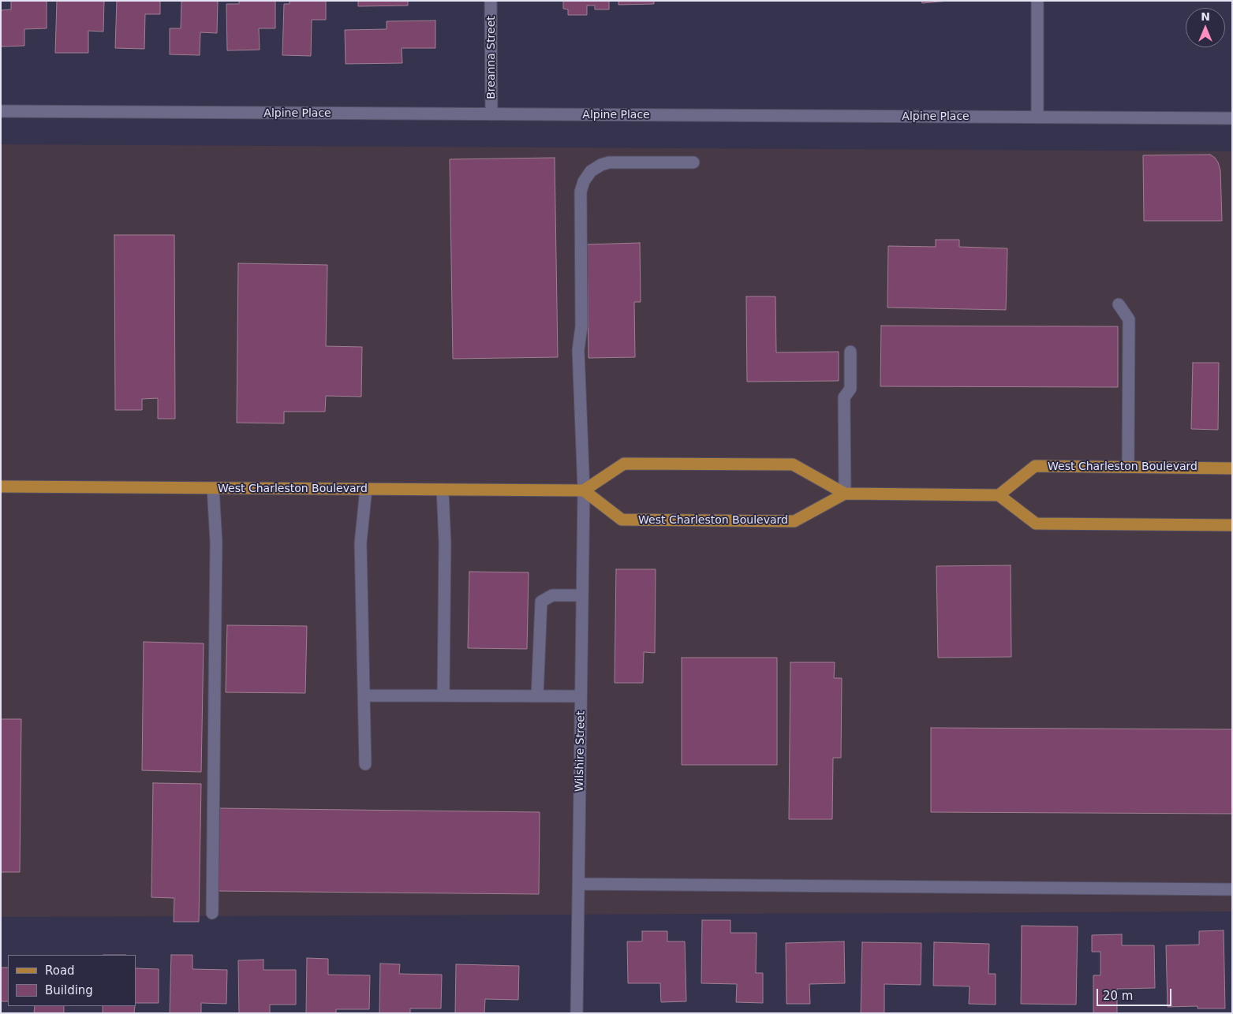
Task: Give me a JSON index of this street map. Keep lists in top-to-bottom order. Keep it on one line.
{"streets":{"main road":["West Charleston Boulevard"],"street":["Breanna Street","Alpine Place","Wilshire Street"]},"crossings":[["Breanna Street","Alpine Place"],["West Charleston Boulevard","Wilshire Street"]],"legend":["Road","Building"],"scale_bar":"20 m","north":"top"}
